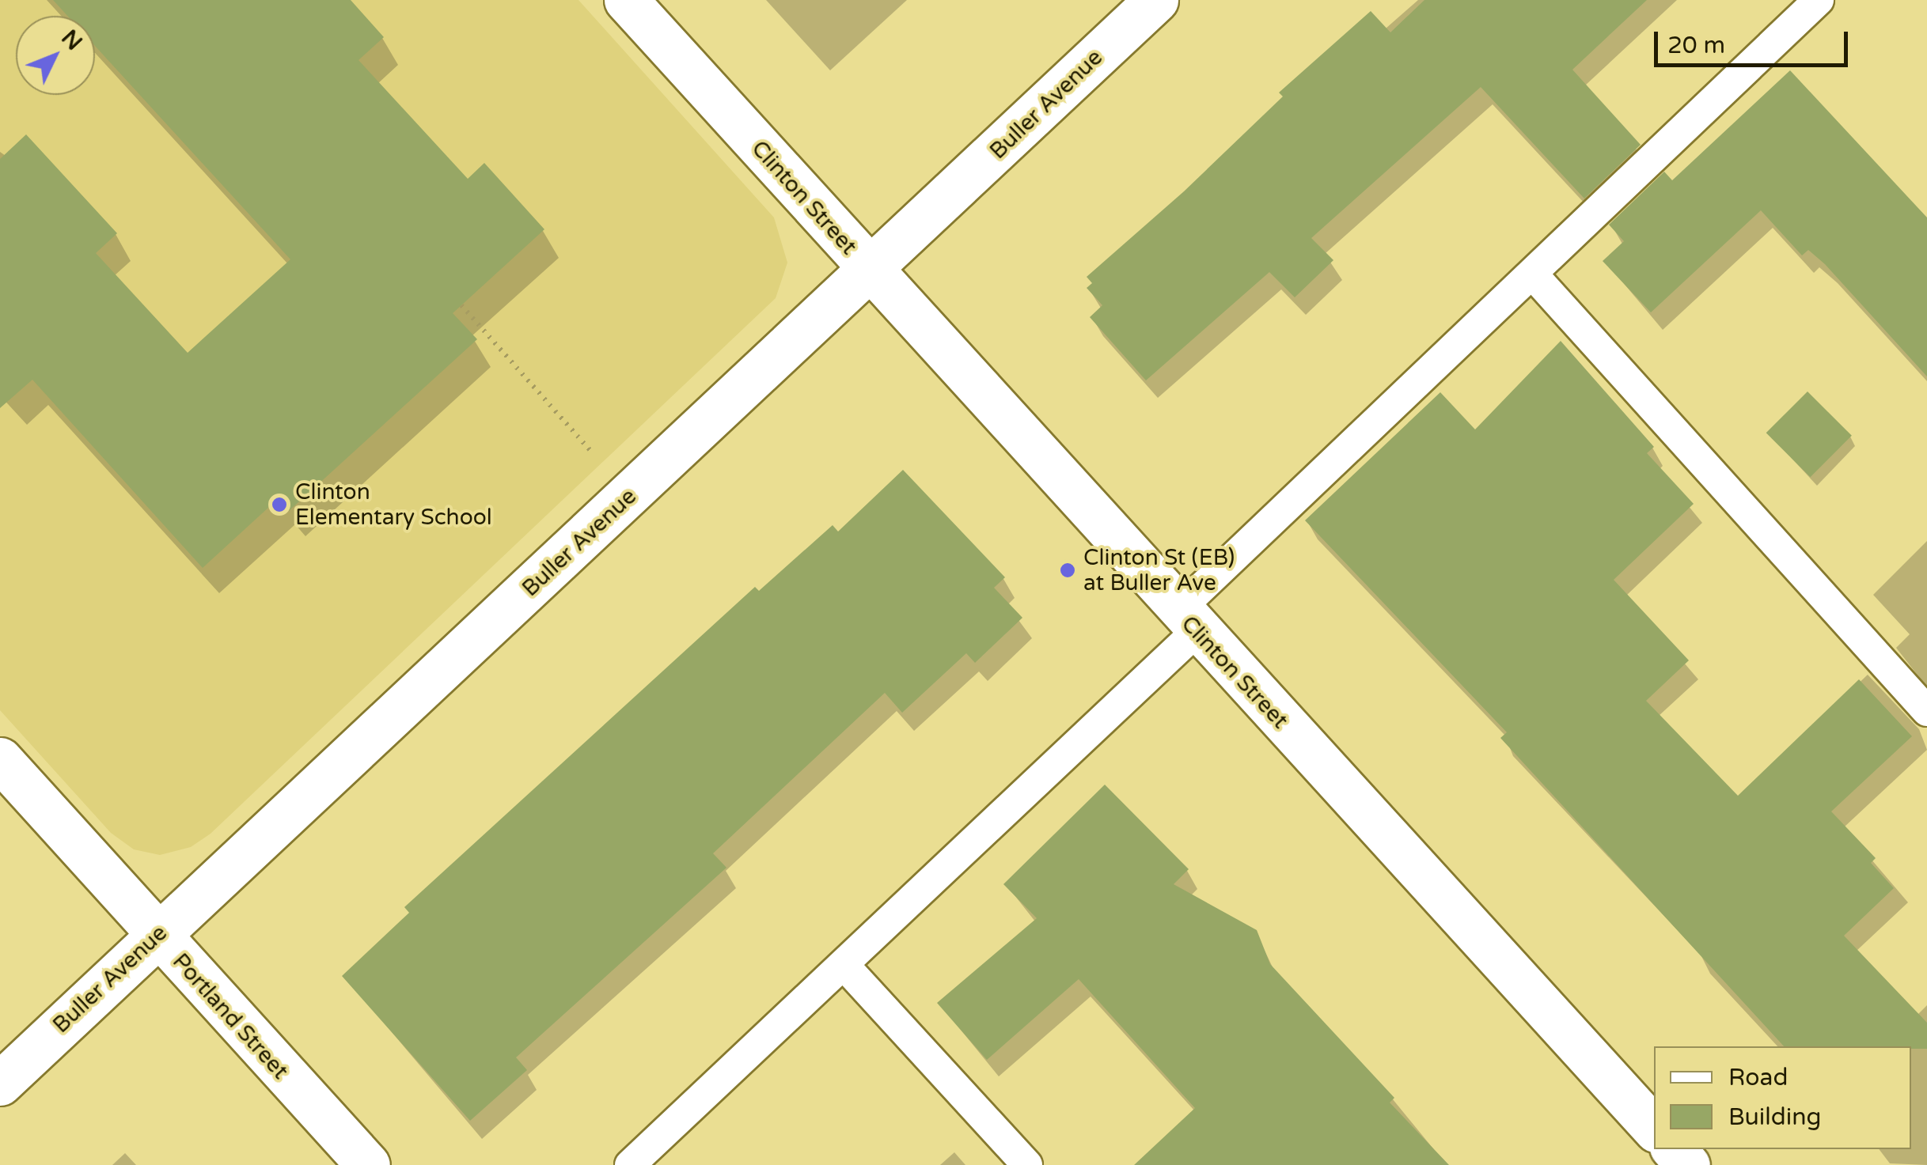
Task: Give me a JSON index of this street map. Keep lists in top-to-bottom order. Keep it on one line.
{"streets":{"street":["Buller Avenue","Clinton Street","Portland Street"]},"crossings":[["Buller Avenue","Clinton Street"],["Buller Avenue","Portland Street"]],"places":["Clinton Elementary School","Clinton St (EB) at Buller Ave"],"legend":["Road","Building"],"scale_bar":"20 m","north":"top right"}
